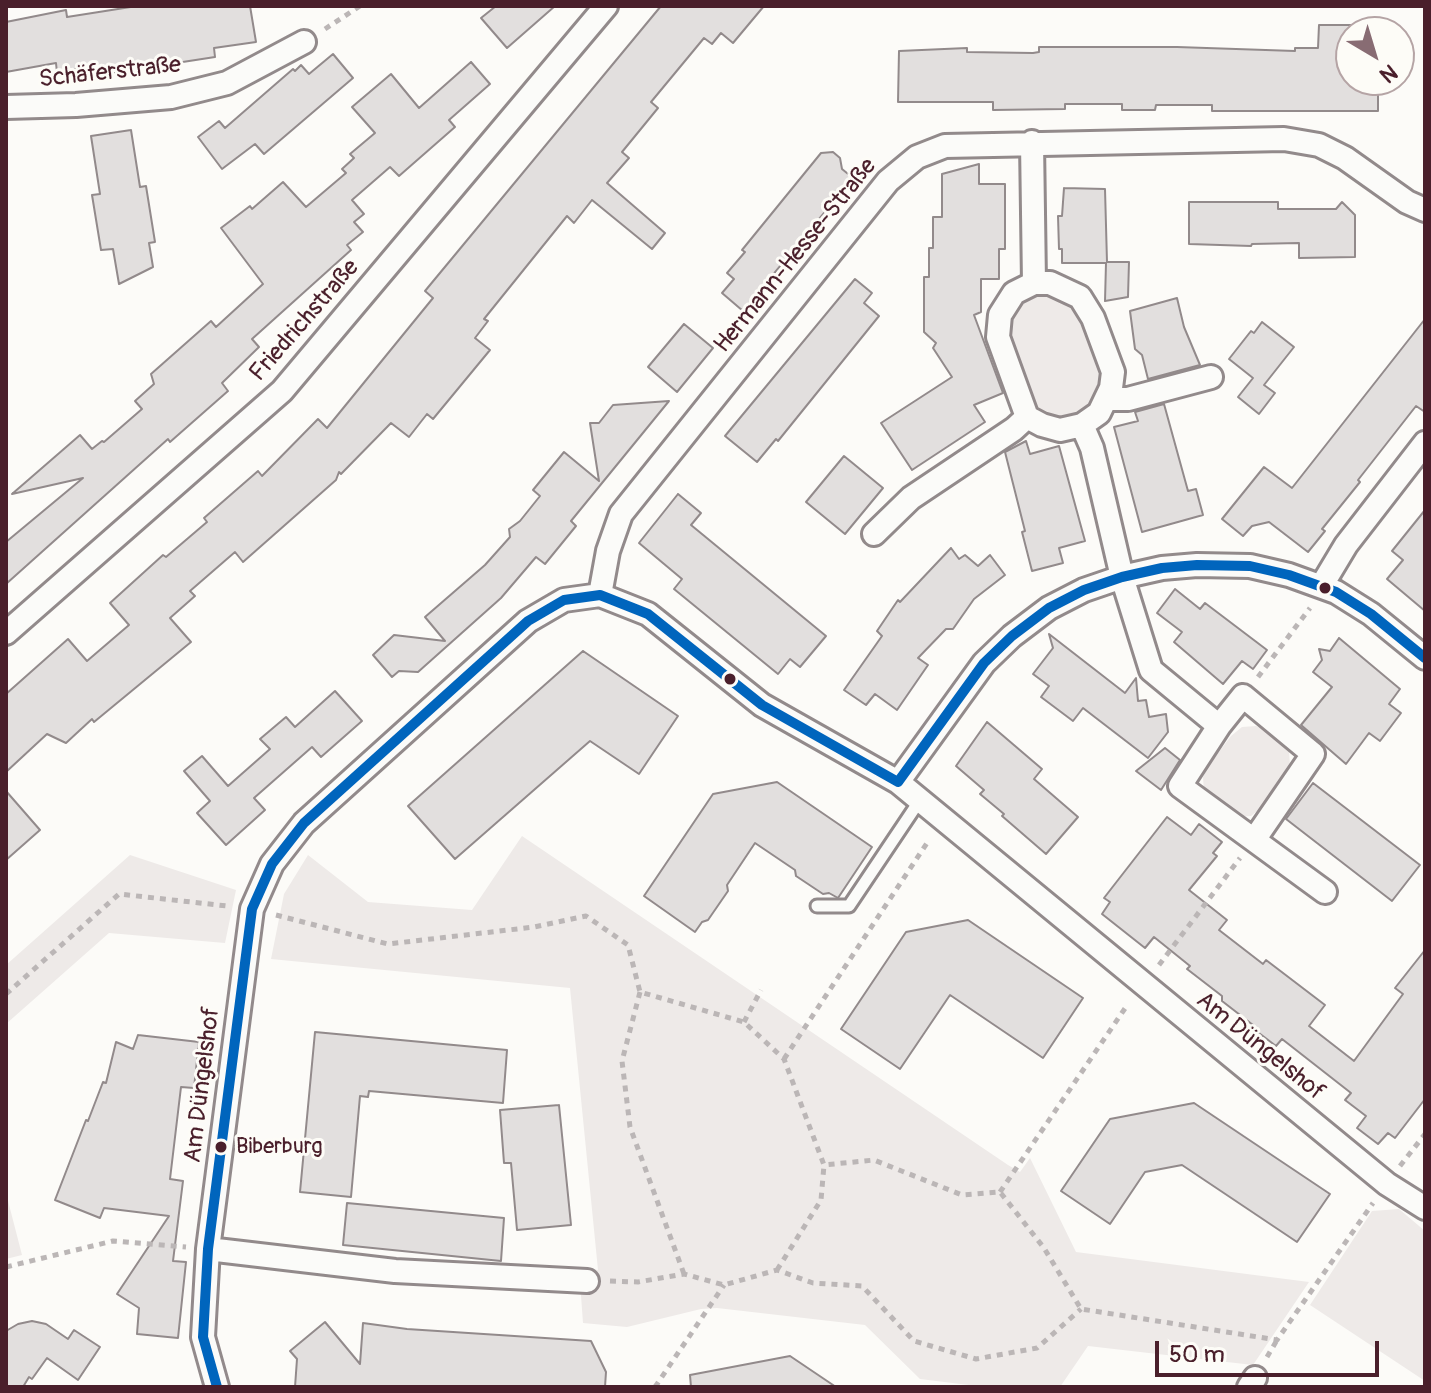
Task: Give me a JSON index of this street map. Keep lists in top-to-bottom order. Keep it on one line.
{"streets":{"street":["Schäferstraße","Hermann-Hesse-Straße","Friedrichstraße","Am Düngelshof"]},"crossings":[["Hermann-Hesse-Straße","Am Düngelshof"]],"places":["Biberburg"],"scale_bar":"50 m","north":"bottom right"}
